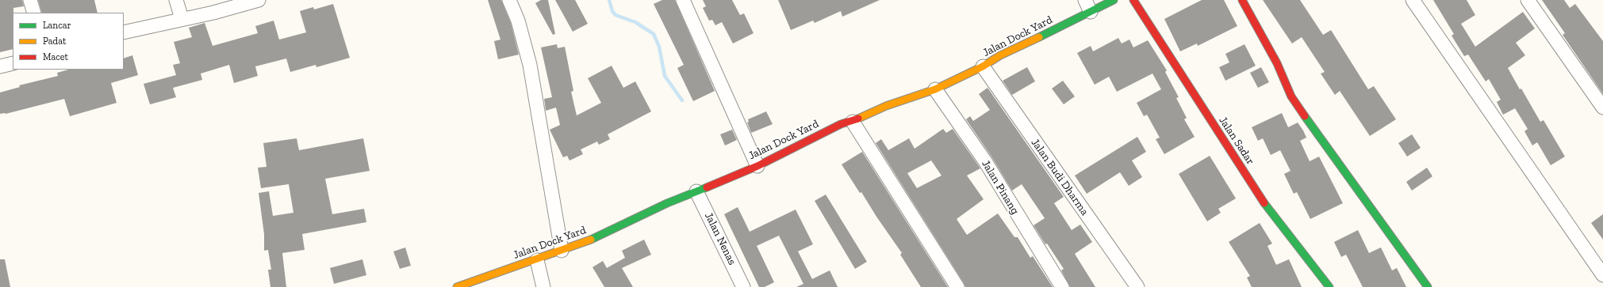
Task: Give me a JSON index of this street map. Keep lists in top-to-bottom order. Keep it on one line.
{"streets":{"street":["Jalan Dock Yard","Jalan Sadar","Jalan Budi Dharma","Jalan Pinang","Jalan Nenas"]},"crossings":[["Jalan Dock Yard","Jalan Budi Dharma"],["Jalan Dock Yard","Jalan Pinang"],["Jalan Dock Yard","Jalan Nenas"]],"legend":["Lancar","Padat","Macet"]}
